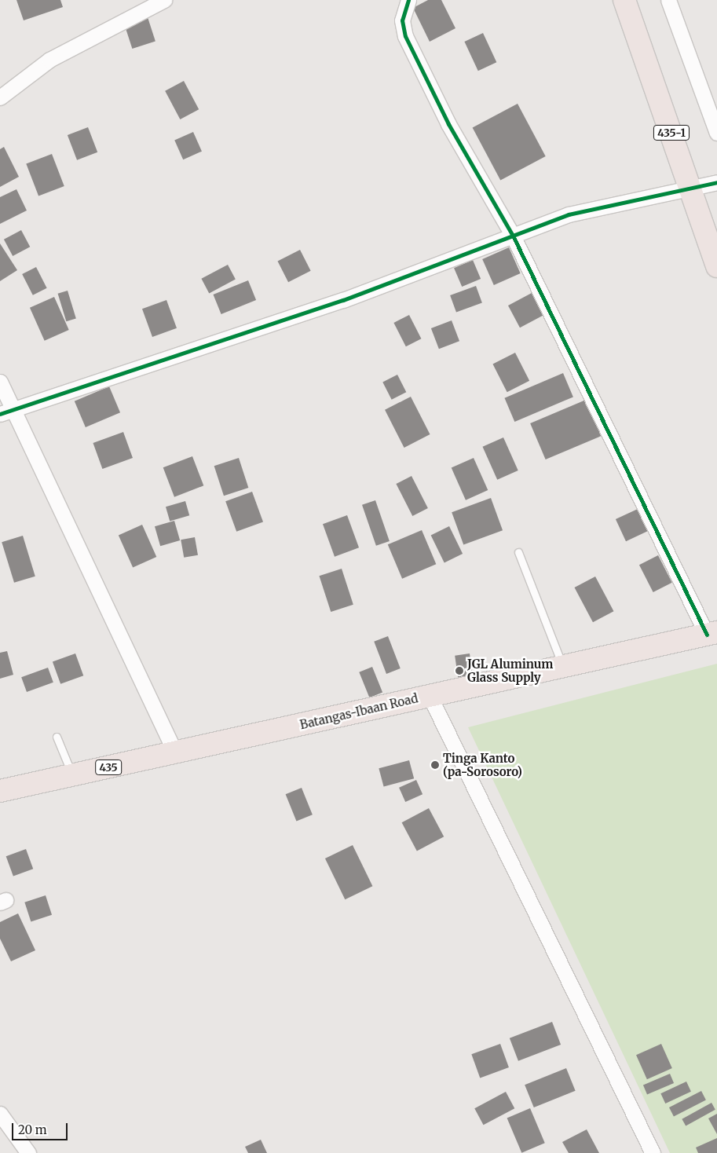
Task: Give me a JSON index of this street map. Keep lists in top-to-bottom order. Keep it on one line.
{"streets":{"main road":["435-1","Batangas-Ibaan Road","435"]},"places":["JGL Aluminum Glass Supply","Tinga Kanto (pa-Sorosoro)"],"scale_bar":"20 m"}
